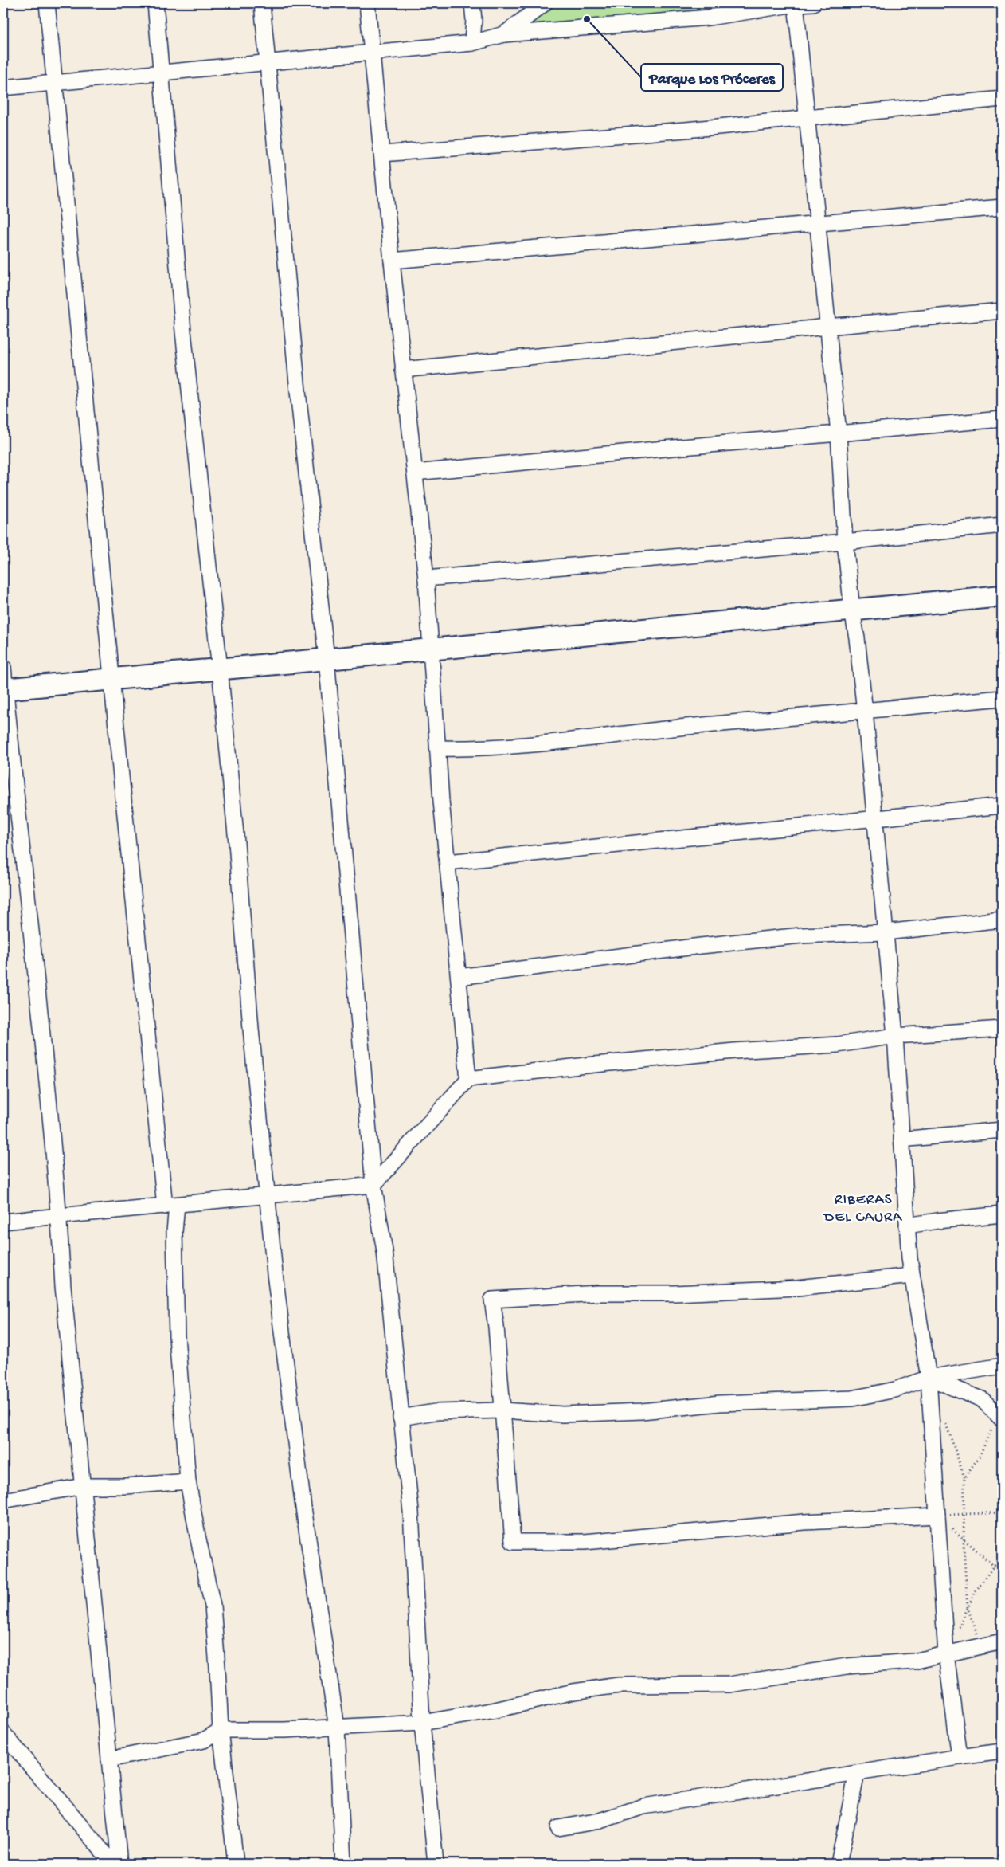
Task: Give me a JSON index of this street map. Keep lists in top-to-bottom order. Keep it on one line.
{"districts":["RIBERAS DEL CAURA"],"places":["Parque Los Próceres"]}
